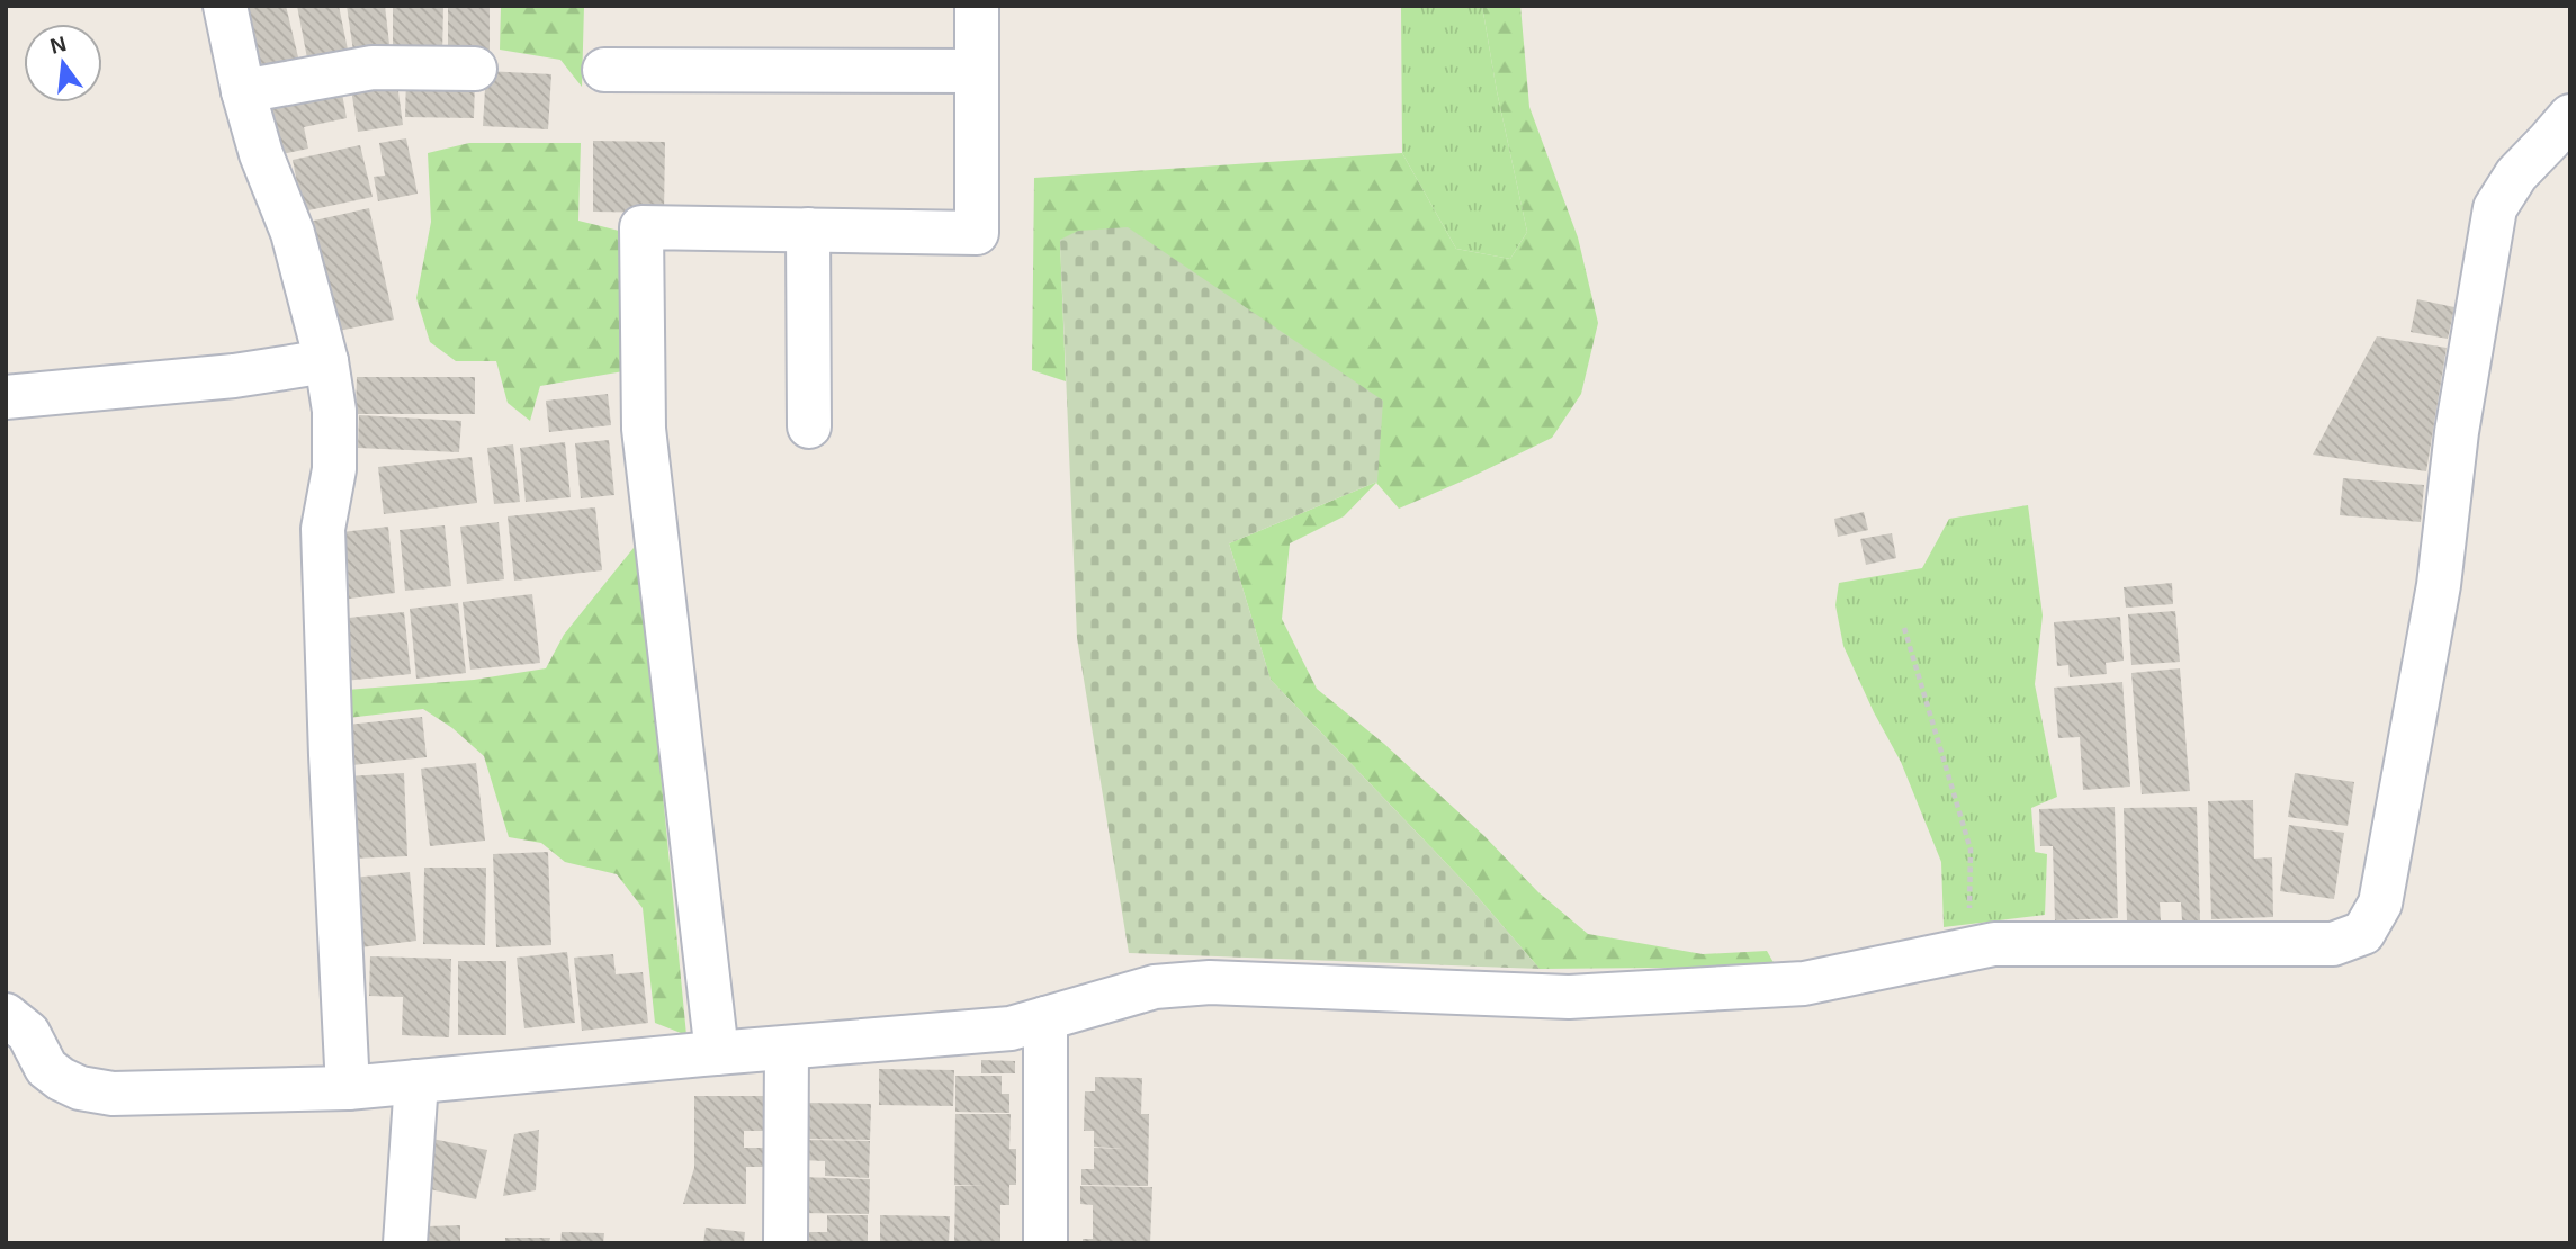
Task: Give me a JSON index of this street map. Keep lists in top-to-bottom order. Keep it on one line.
{"north":"top"}
